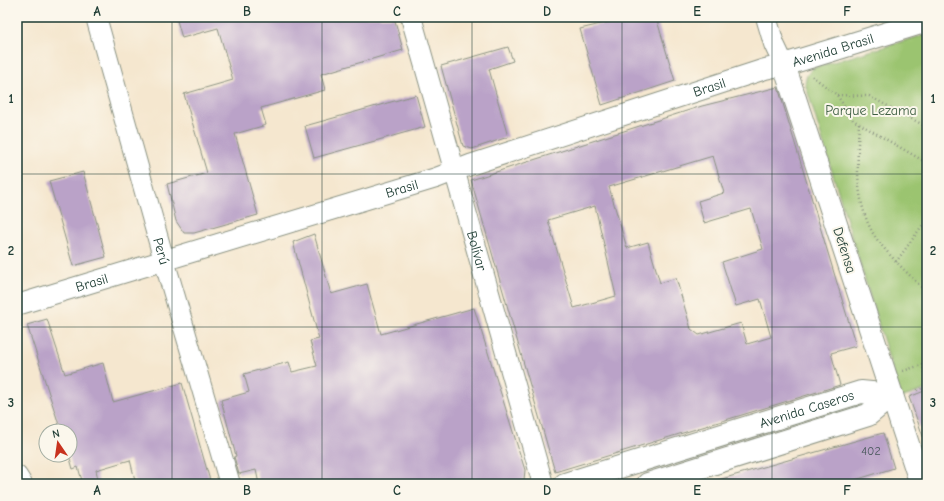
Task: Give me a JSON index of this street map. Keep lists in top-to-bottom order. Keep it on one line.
{"streets":{"main road":["Avenida Brasil","Defensa","Avenida Caseros"],"street":["Brasil","Bolívar","Perú"]},"crossings":[["Avenida Brasil","Brasil"],["Avenida Brasil","Defensa"],["Brasil","Bolívar"],["Brasil","Defensa"],["Brasil","Perú"],["Defensa","Avenida Caseros"]],"parks":["Parque Lezama"],"house_numbers":["402"],"north":"top","grid":{"columns":["A","B","C","D","E","F"],"rows":["1","2","3"]}}
